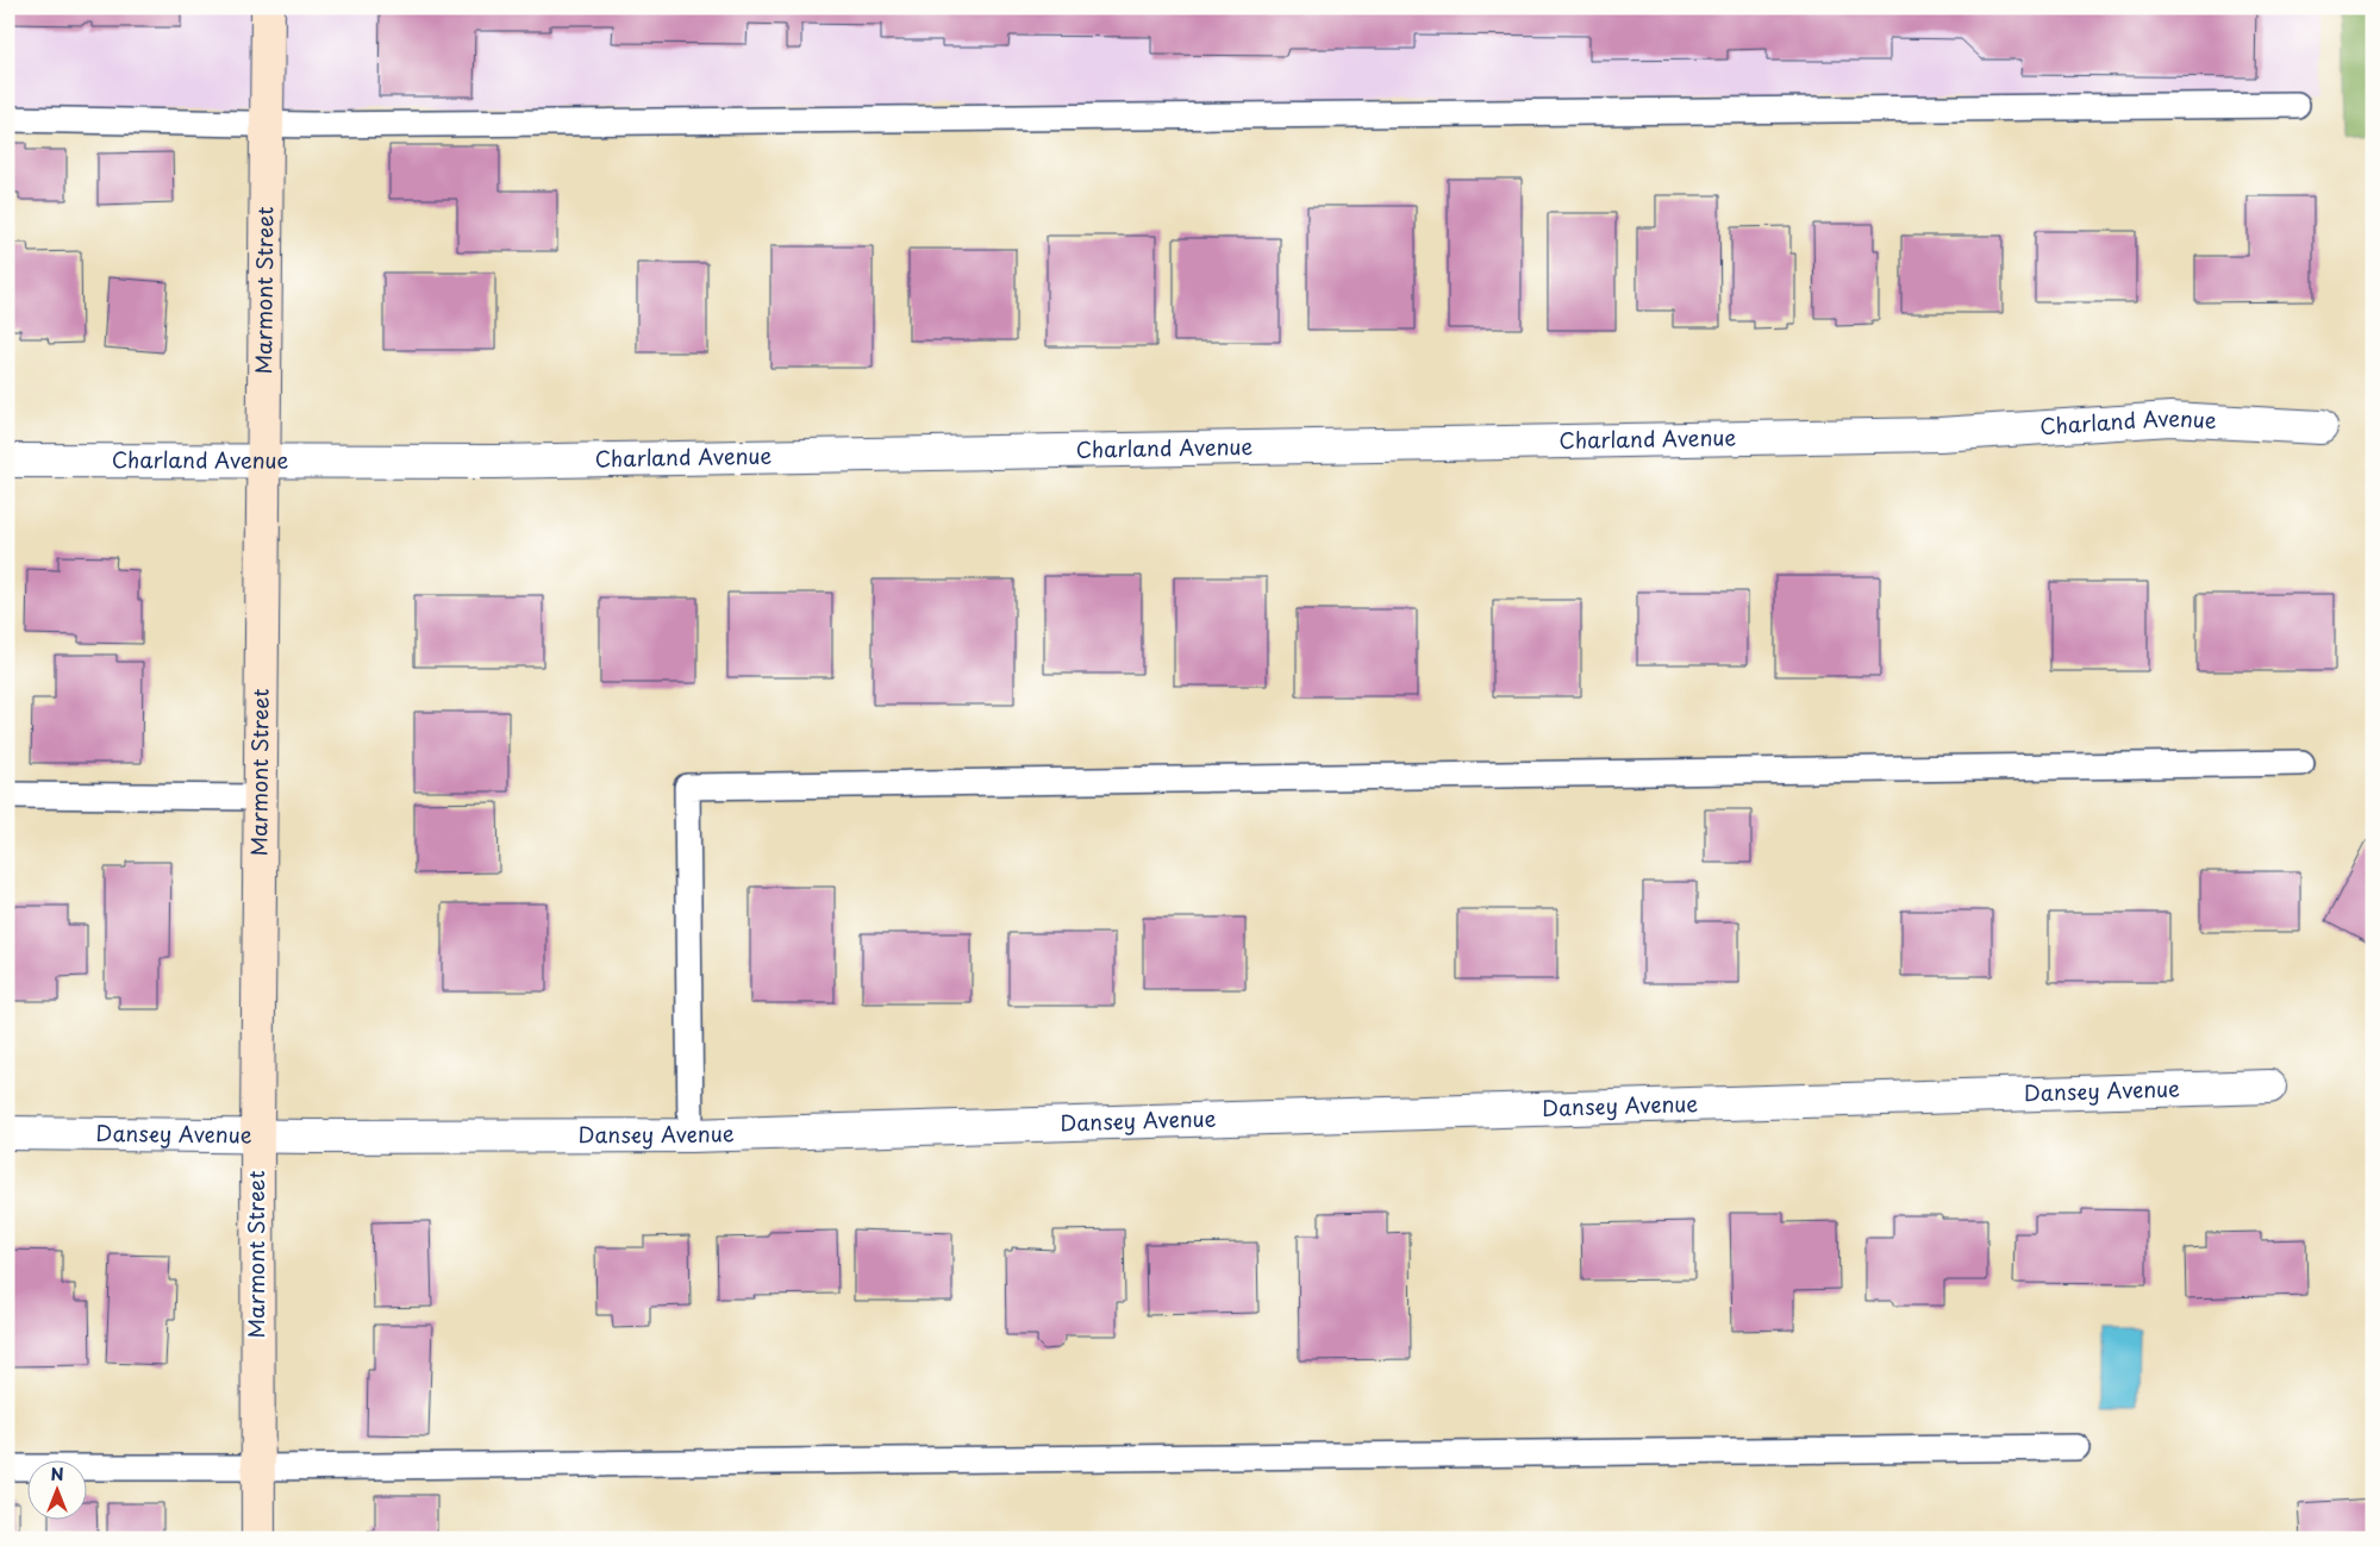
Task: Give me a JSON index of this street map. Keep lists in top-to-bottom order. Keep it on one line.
{"streets":{"main road":["Marmont Street"],"street":["Charland Avenue","Dansey Avenue"]},"crossings":[["Marmont Street","Charland Avenue"],["Marmont Street","Dansey Avenue"]],"north":"top"}
